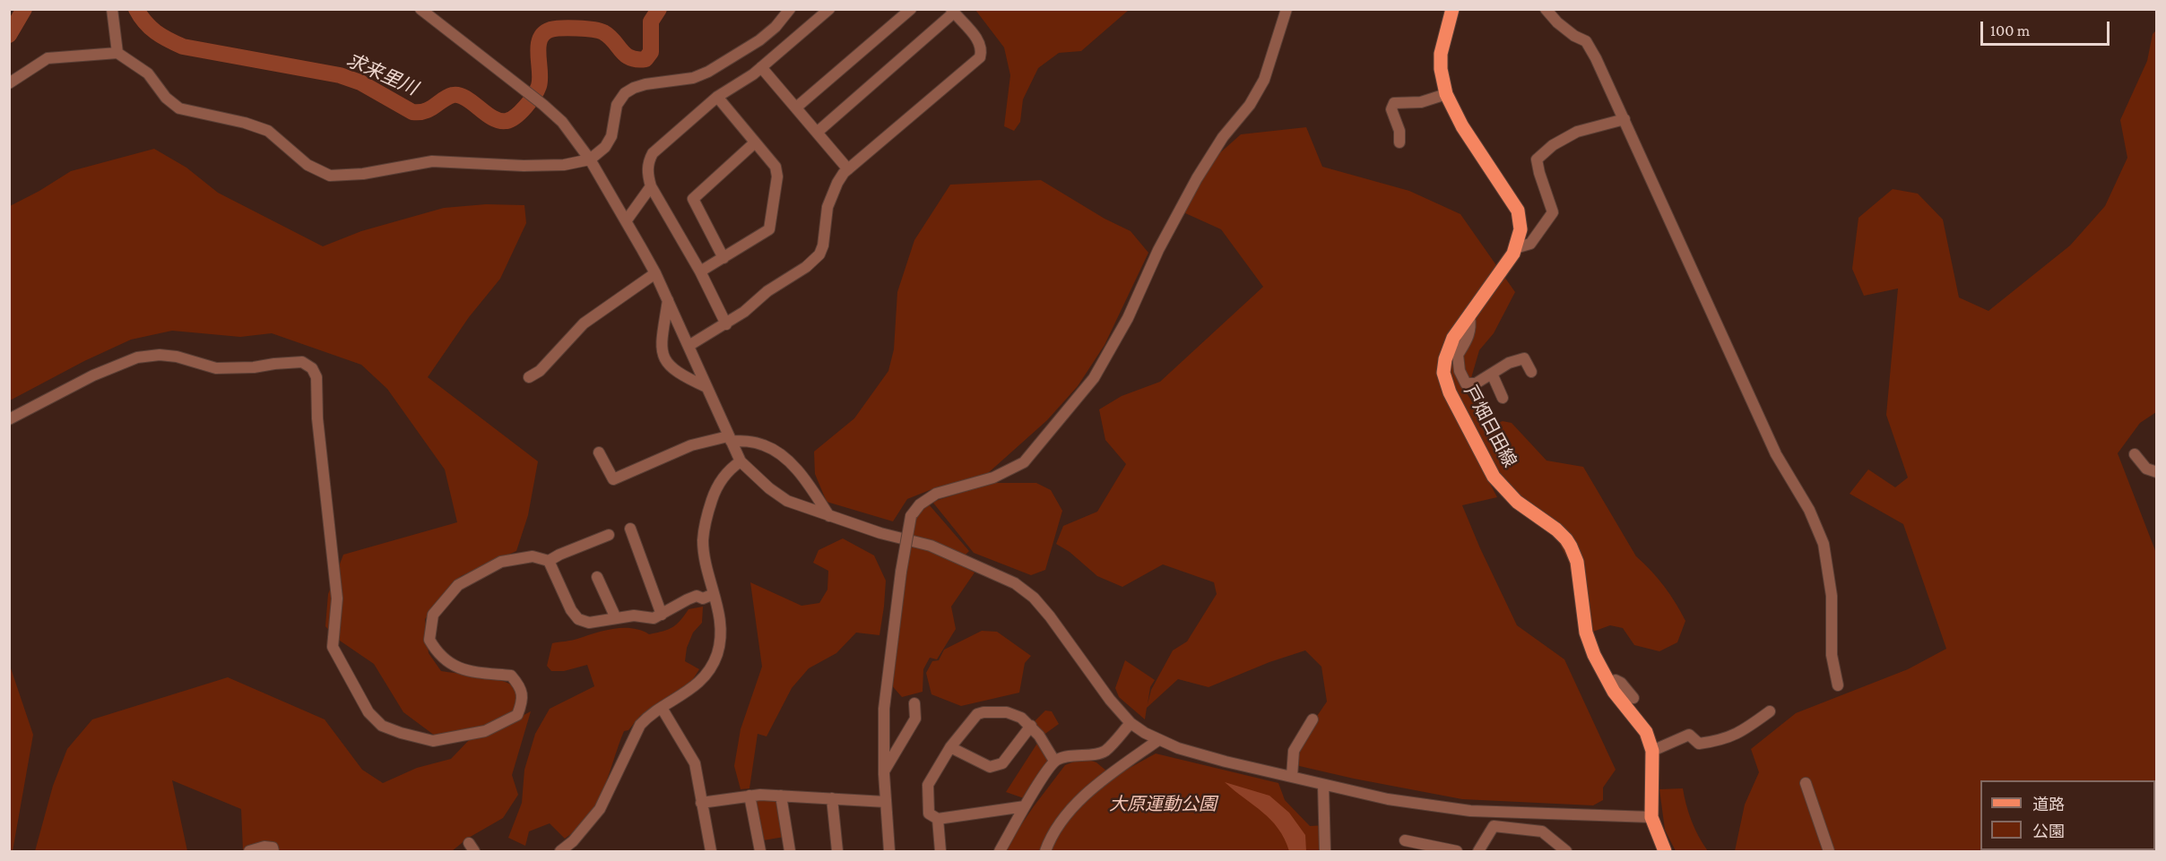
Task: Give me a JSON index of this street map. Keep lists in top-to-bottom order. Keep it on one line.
{"streets":{"main road":["戸畑日田線"]},"water":["求来里川"],"parks":["大原運動公園"],"legend":["道路","公園"],"scale_bar":"100 m"}
